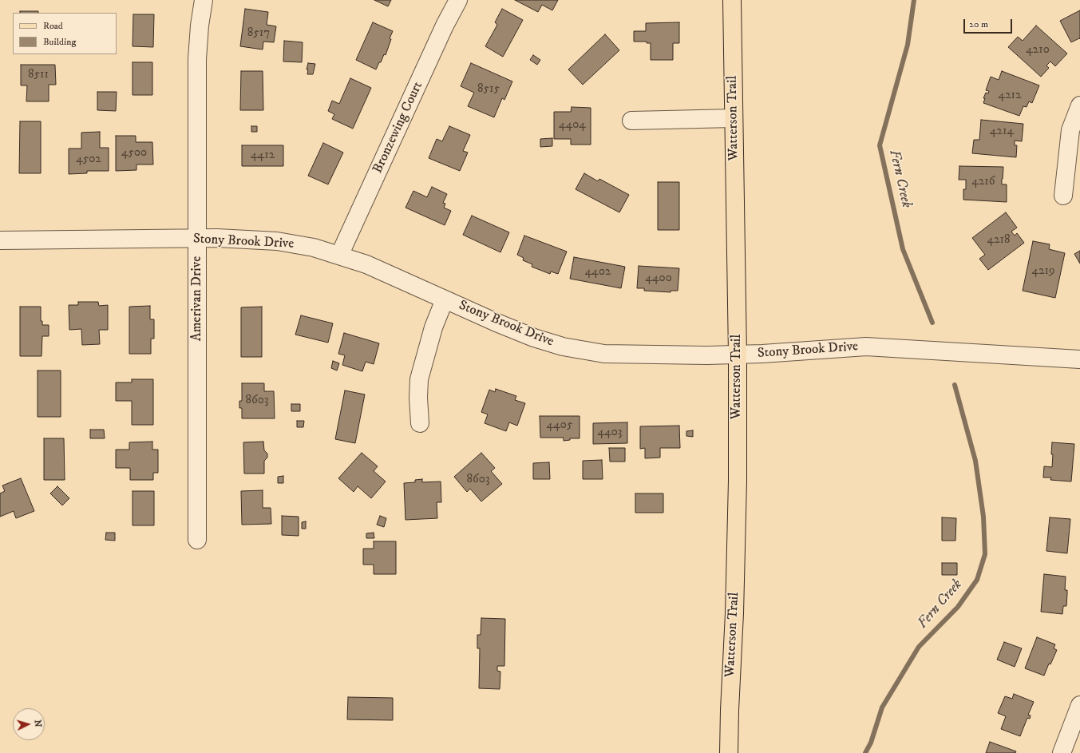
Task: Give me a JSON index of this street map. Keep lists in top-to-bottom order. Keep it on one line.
{"streets":{"main road":["Watterson Trail"],"street":["Bronzewing Court","Stony Brook Drive","Amerivan Drive"]},"crossings":[["Watterson Trail","Stony Brook Drive"],["Bronzewing Court","Stony Brook Drive"],["Stony Brook Drive","Amerivan Drive"]],"water":["Fern Creek"],"house_numbers":["8517","4210","8511","8515","4212","4404","4214","4500","4412","4502","4216","4218","4219","4402","4400","8603","4405","4403","8603"],"legend":["Road","Building"],"scale_bar":"20 m","north":"right"}
